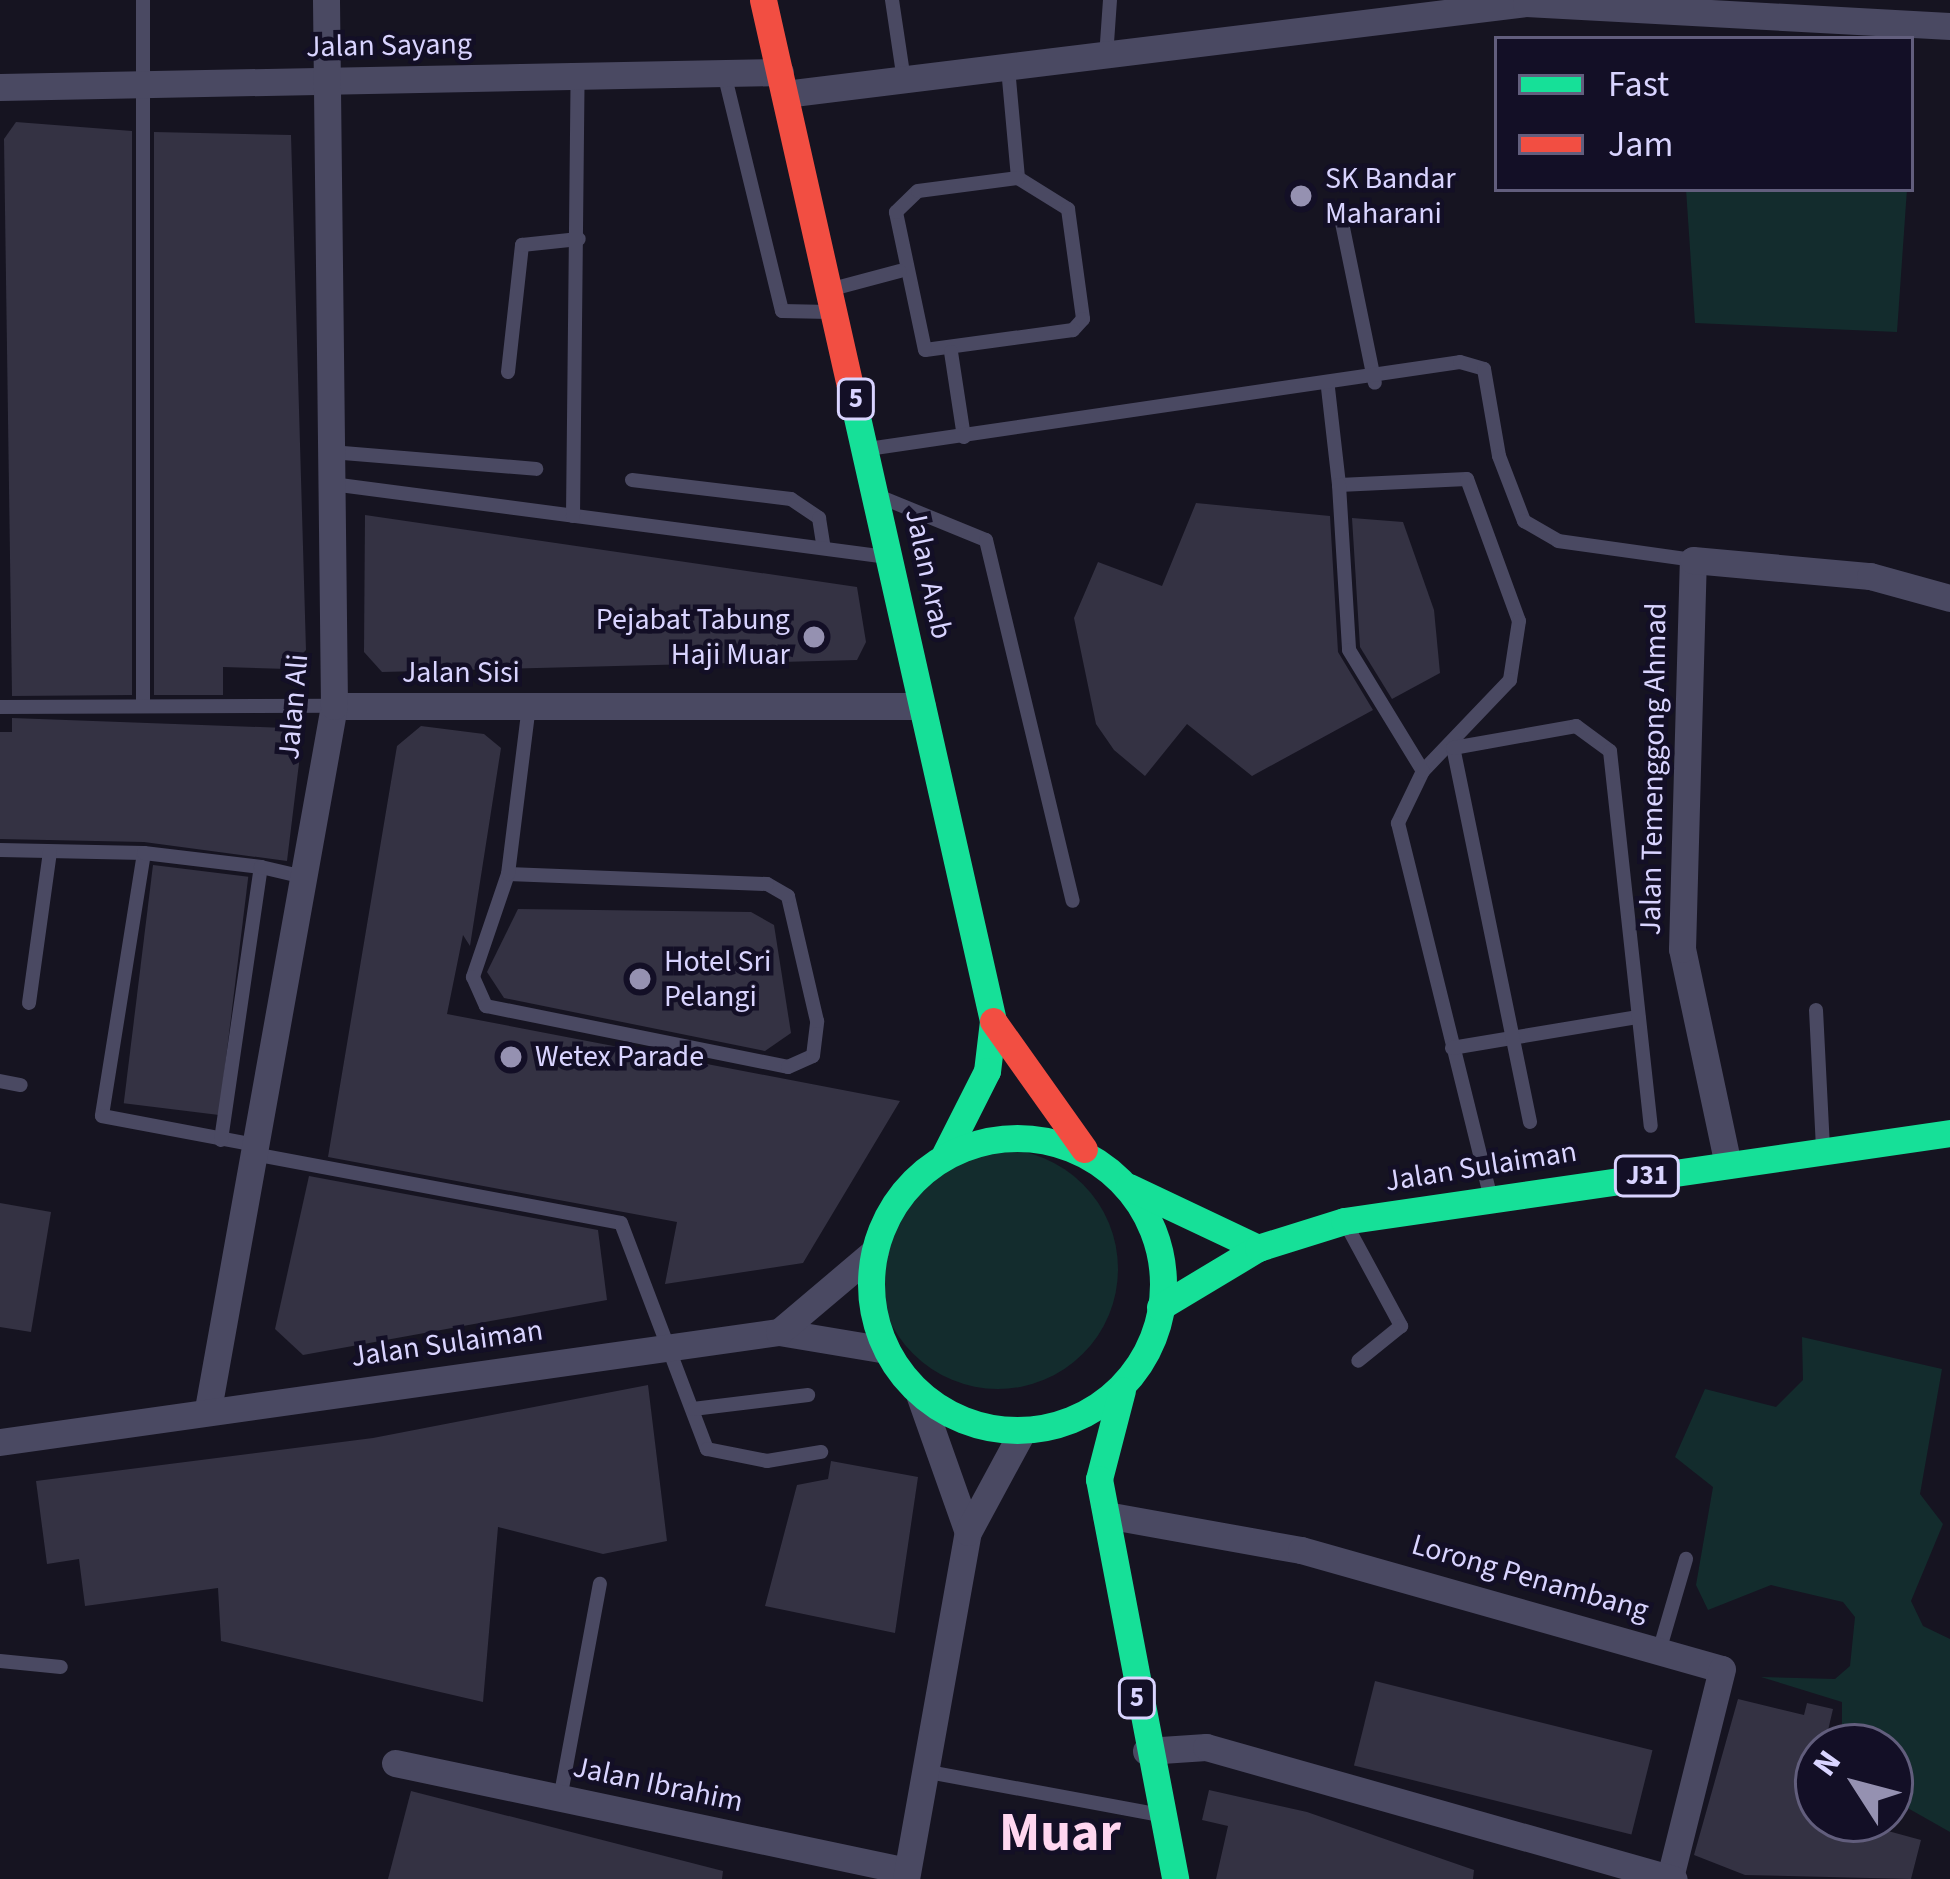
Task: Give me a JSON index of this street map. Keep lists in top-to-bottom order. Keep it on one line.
{"streets":{"main road":["5","Jalan Arab","Jalan Sulaiman","J31"],"street":["Jalan Sayang","Jalan Sisi","Jalan Ali","Jalan Temenggong Ahmad","Lorong Penambang","Jalan Ibrahim"]},"crossings":[["Jalan Sayang","Jalan Arab"],["Jalan Sayang","Jalan Ali"],["5","Jalan Arab"],["5","Jalan Sulaiman"],["5","J31"],["5","Lorong Penambang"],["Jalan Arab","Jalan Sisi"],["Jalan Arab","Jalan Sulaiman"],["Jalan Arab","J31"],["Jalan Sisi","Jalan Ali"],["Jalan Ali","Jalan Sulaiman"],["Jalan Temenggong Ahmad","Jalan Sulaiman"],["Jalan Sulaiman","J31"]],"districts":["Muar"],"places":["SK Bandar Maharani","Pejabat Tabung Haji Muar","Hotel Sri Pelangi","Wetex Parade"],"legend":["Fast","Jam"],"north":"top left"}
